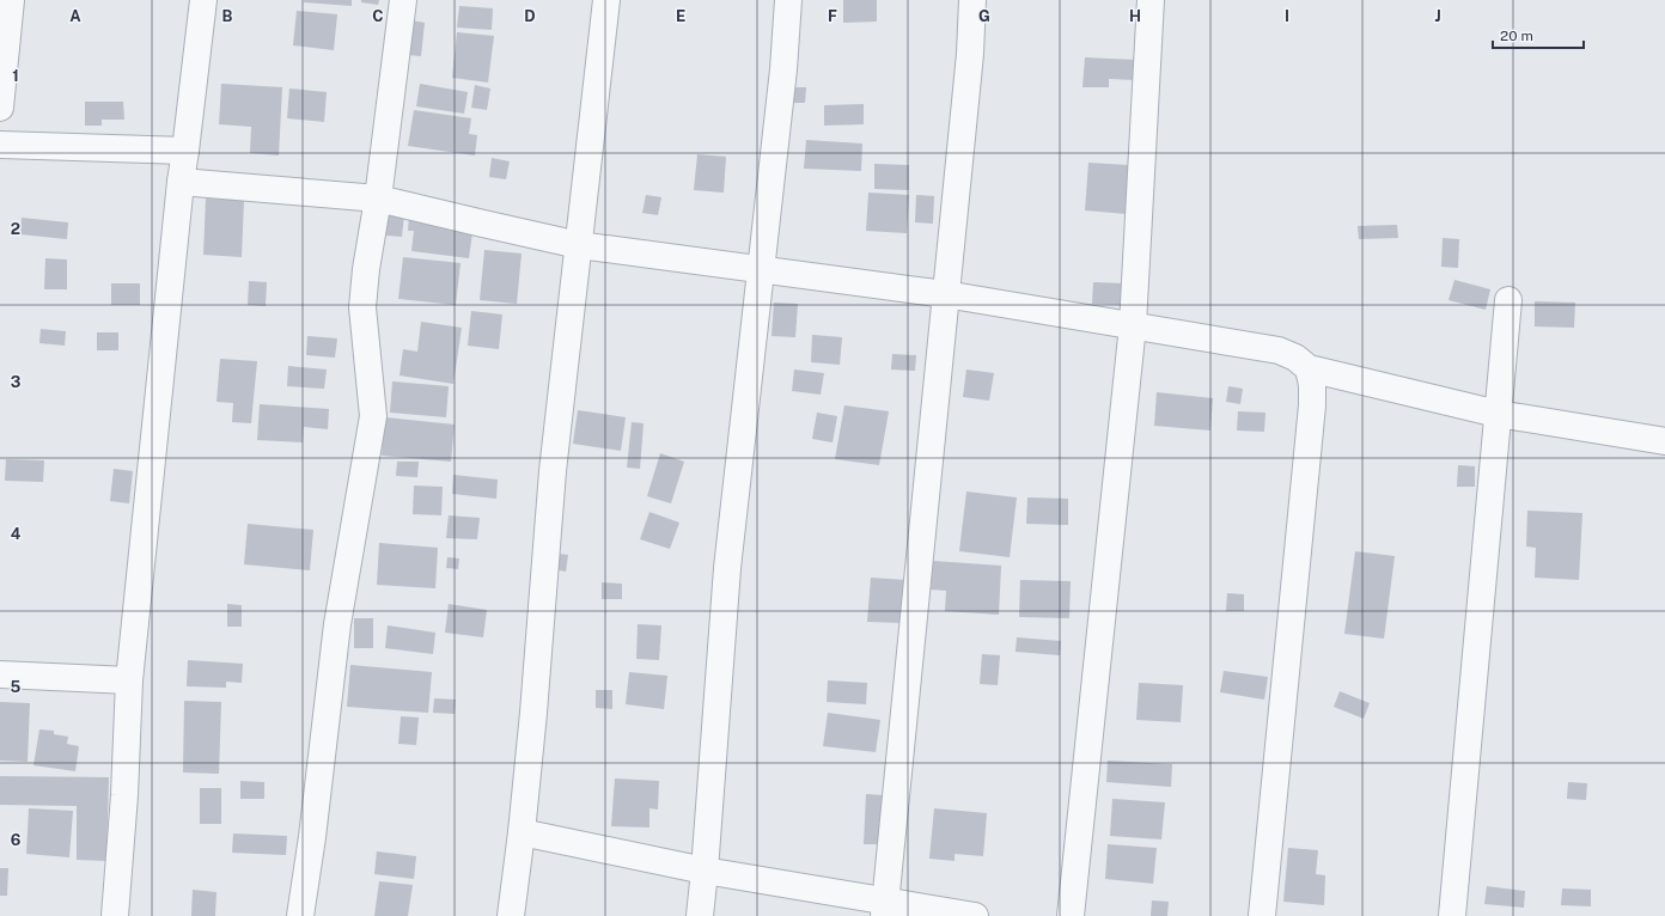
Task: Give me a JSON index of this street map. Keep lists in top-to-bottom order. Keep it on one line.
{"scale_bar":"20 m","grid":{"columns":["A","B","C","D","E","F","G","H","I","J"],"rows":["1","2","3","4","5","6"]}}
